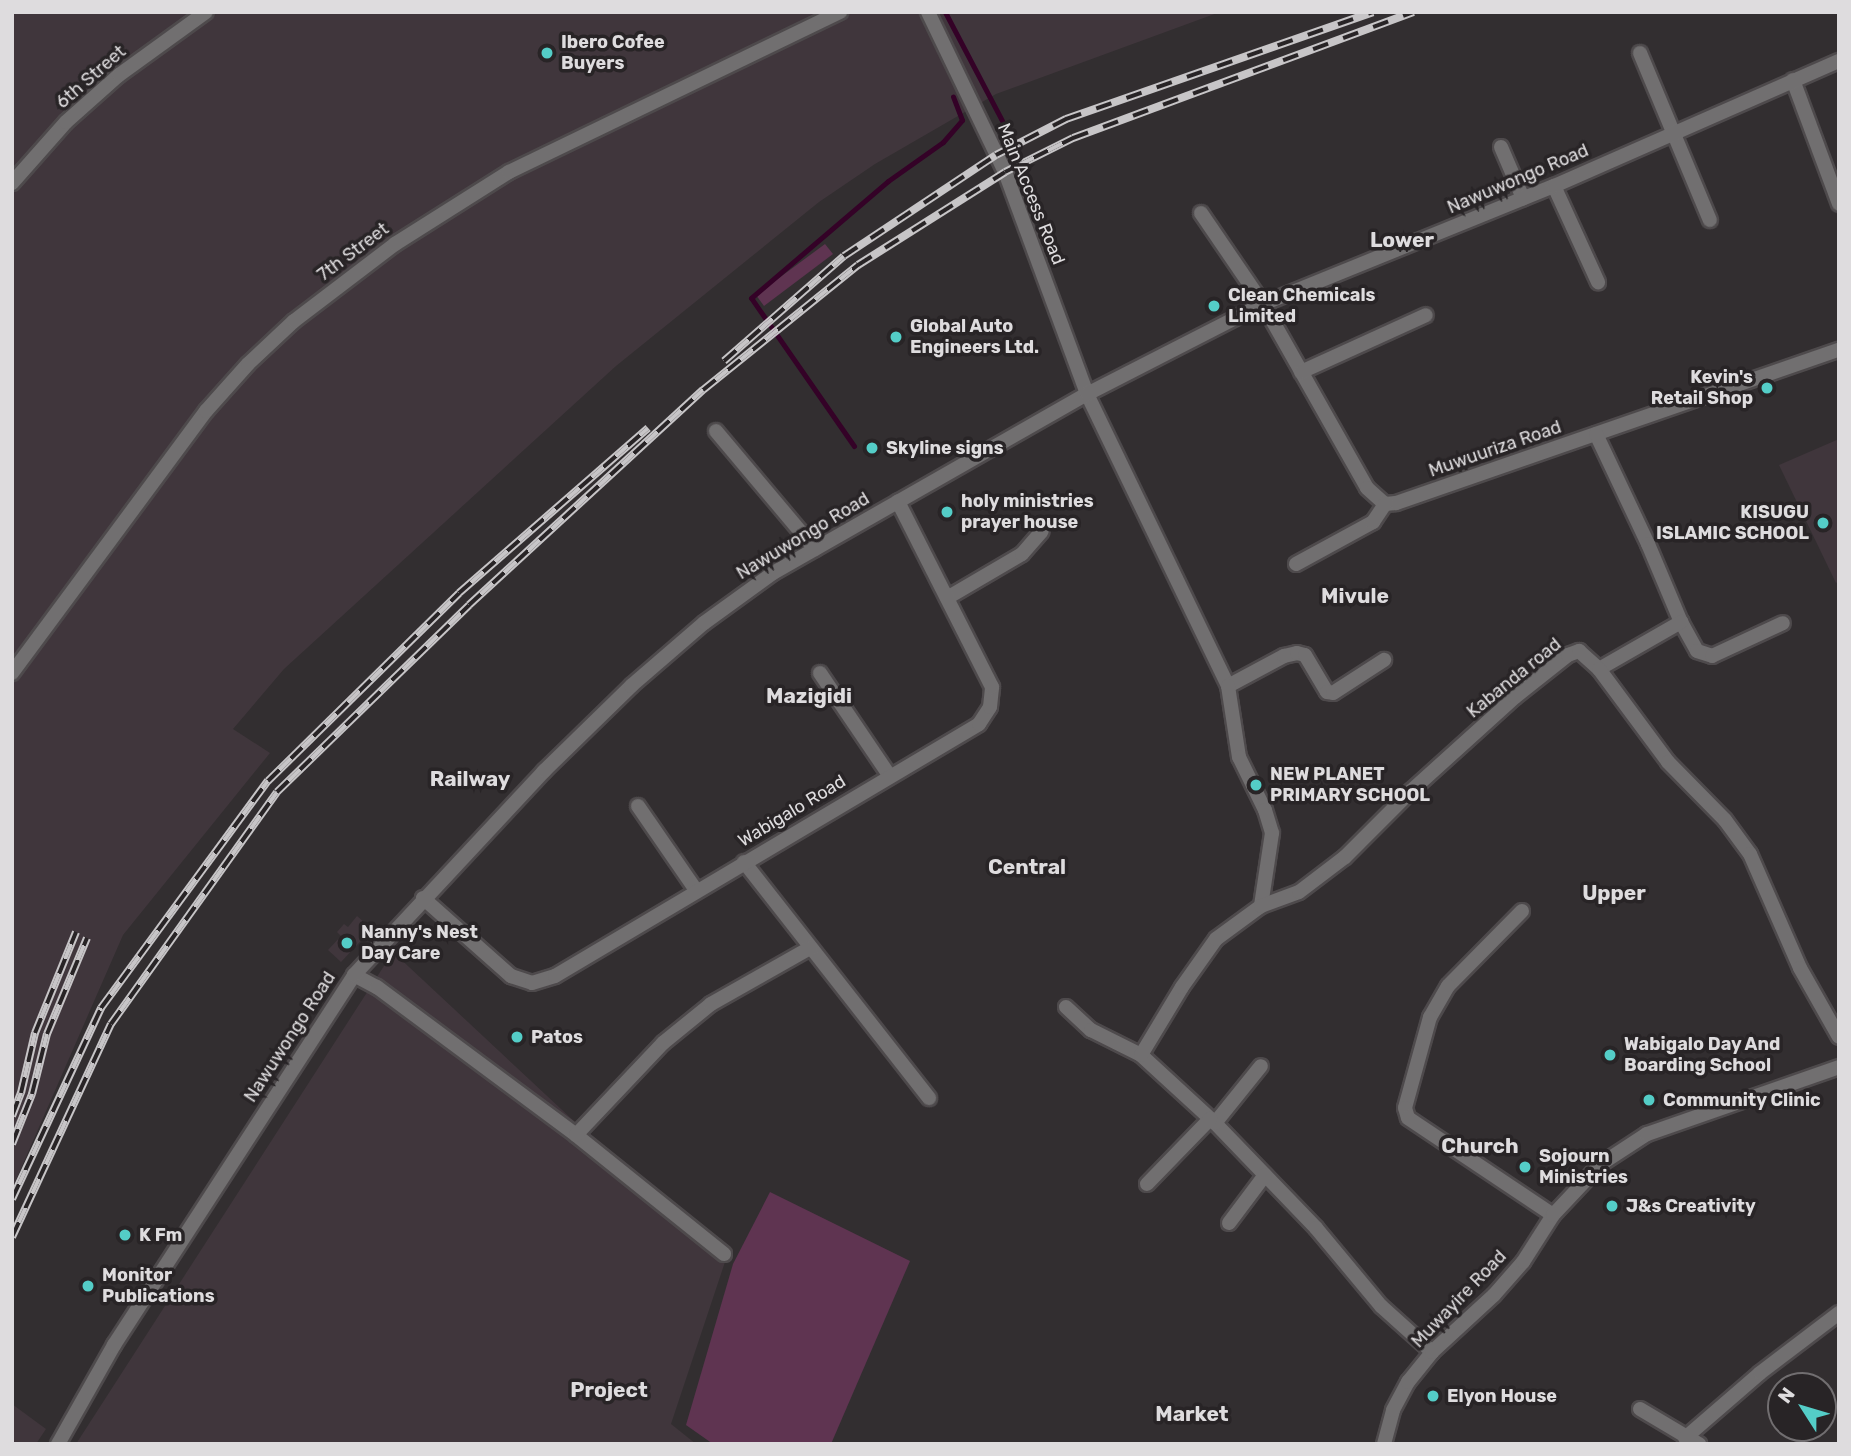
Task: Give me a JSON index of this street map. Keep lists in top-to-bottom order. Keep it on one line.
{"streets":{"street":["6th Street","Nawuwongo Road","Main Access Road","7th Street","Muwuuriza Road","Kabanda road","Wabigalo Road","Muwayire Road"]},"crossings":[["Nawuwongo Road","Main Access Road"],["Nawuwongo Road","Wabigalo Road"],["Main Access Road","Kabanda road"]],"districts":["Lower","Mivule","Mazigidi","Railway","Central","Upper","Church","Project","Market"],"places":["Ibero Cofee Buyers","Clean Chemicals Limited","Global Auto Engineers Ltd.","Kevin's Retail Shop","Skyline signs","holy ministries prayer house","KISUGU ISLAMIC SCHOOL","NEW PLANET PRIMARY SCHOOL","Nanny's Nest Day Care","Patos","Wabigalo Day And Boarding School","Community Clinic","Sojourn Ministries","J&s Creativity","K Fm","Monitor Publications","Elyon House"],"north":"top left"}
